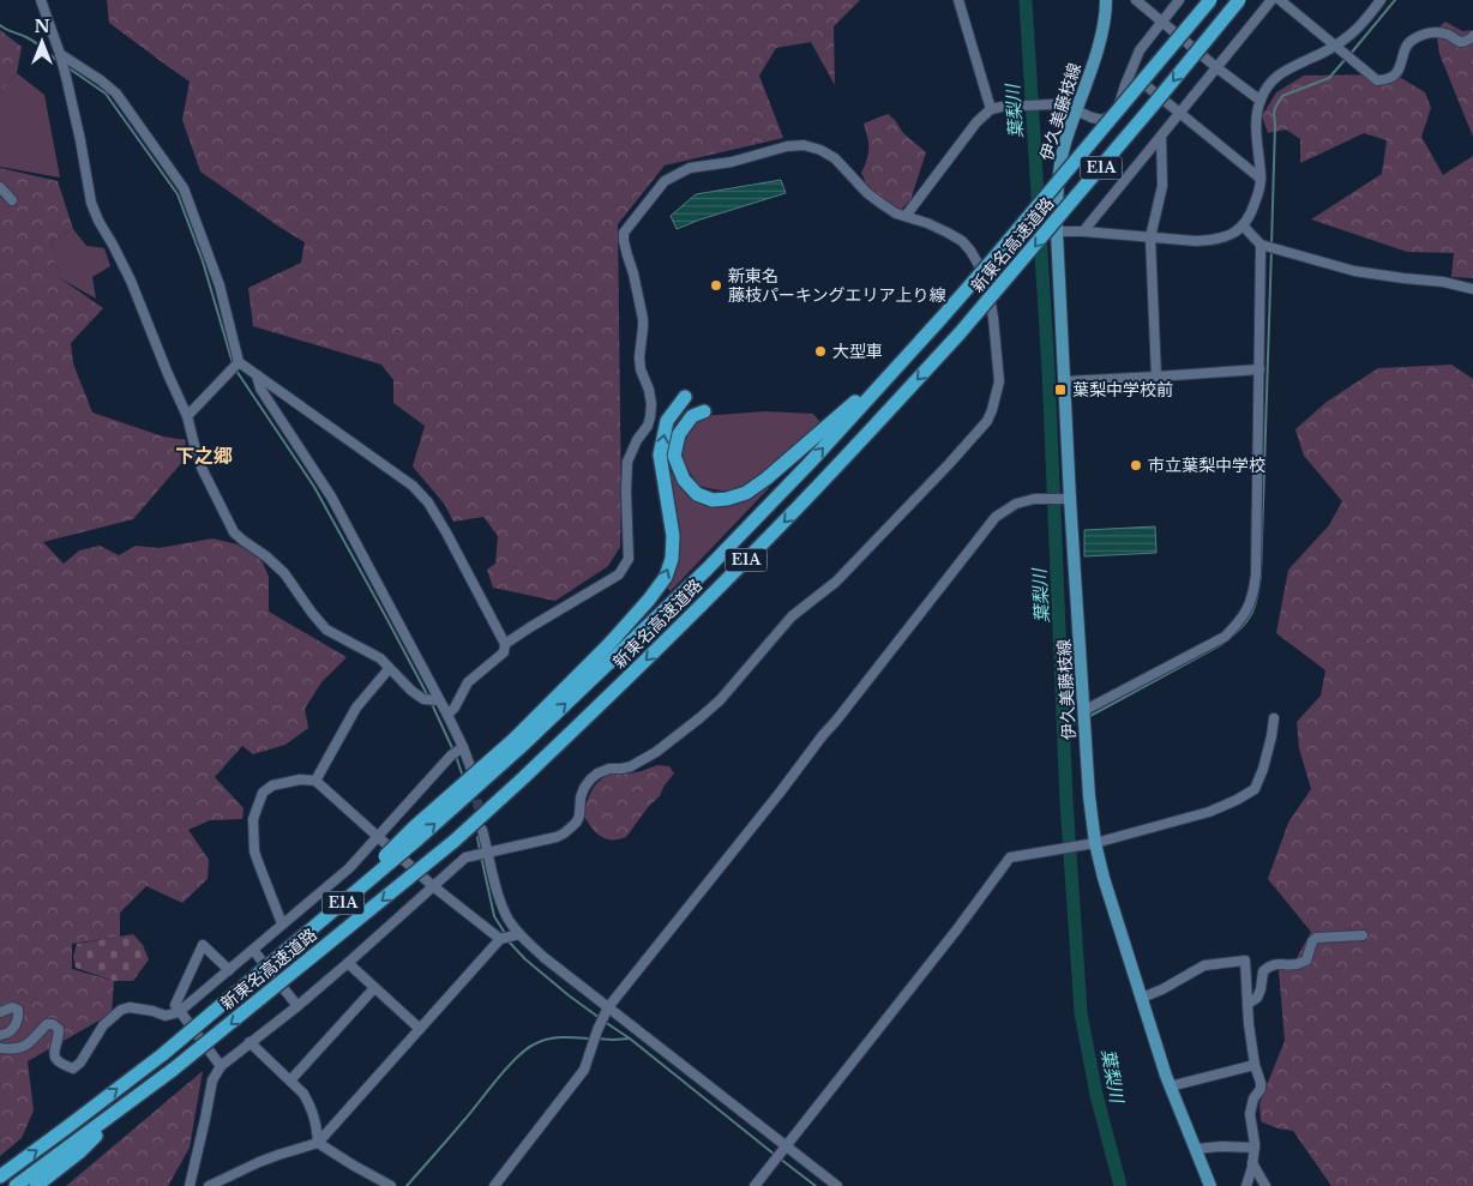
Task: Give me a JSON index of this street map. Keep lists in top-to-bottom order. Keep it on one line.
{"streets":{"highway":["E1A","新東名高速道路"],"main road":["伊久美藤枝線"]},"districts":["下之郷"],"water":["葉梨川"],"places":{"other":["新東名 藤枝パーキングエリア上り線","大型車","市立葉梨中学校"],"transit":["葉梨中学校前"]},"north":"top"}
